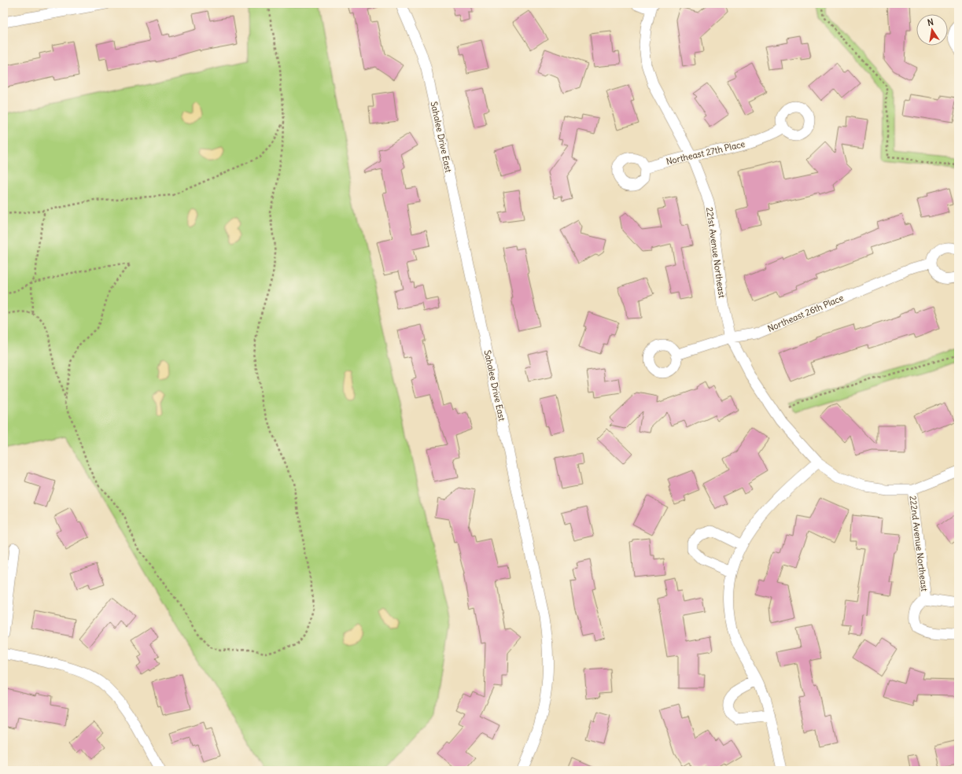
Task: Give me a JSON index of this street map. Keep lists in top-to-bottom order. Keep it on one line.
{"streets":{"street":["Sahalee Drive East","Northeast 27th Place","221st Avenue Northeast","Northeast 26th Place","222nd Avenue Northeast"]},"crossings":[["Northeast 27th Place","221st Avenue Northeast"],["221st Avenue Northeast","Northeast 26th Place"],["221st Avenue Northeast","222nd Avenue Northeast"]],"north":"top"}
